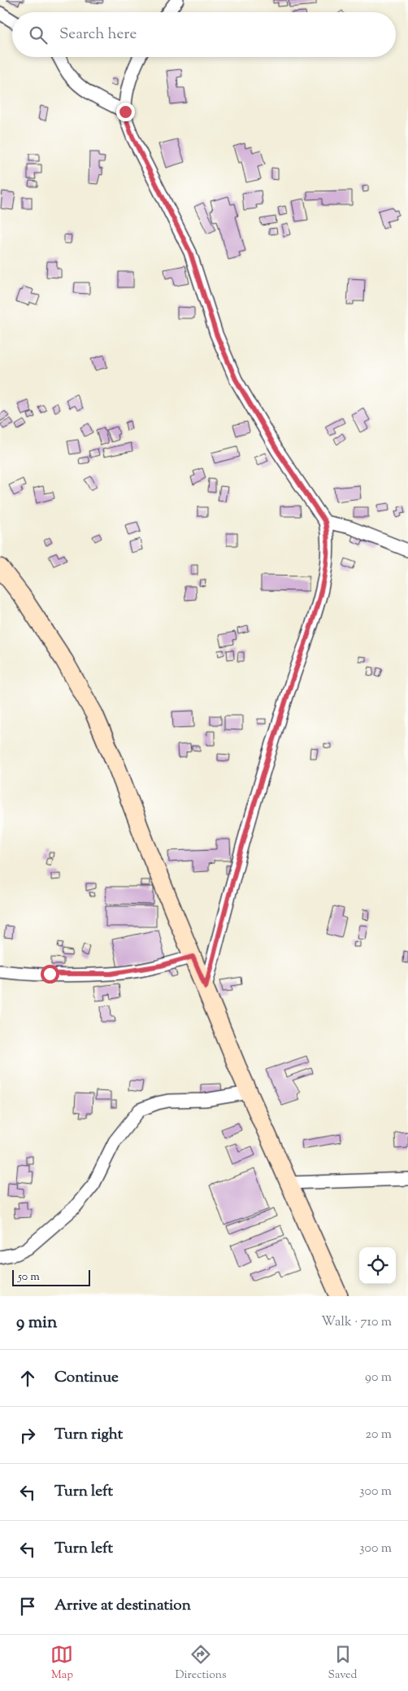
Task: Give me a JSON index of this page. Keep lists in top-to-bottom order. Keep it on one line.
{"scale_bar":"50 m","page":{"search":"Search here","scale":"50 m","heading":["9 min","Walk · 710 m"],"list":[["Continue","90 m"],["Turn right","20 m"],["Turn left","300 m"],["Turn left","300 m"],"Arrive at destination"],"nav":["Map","Directions","Saved"]}}
